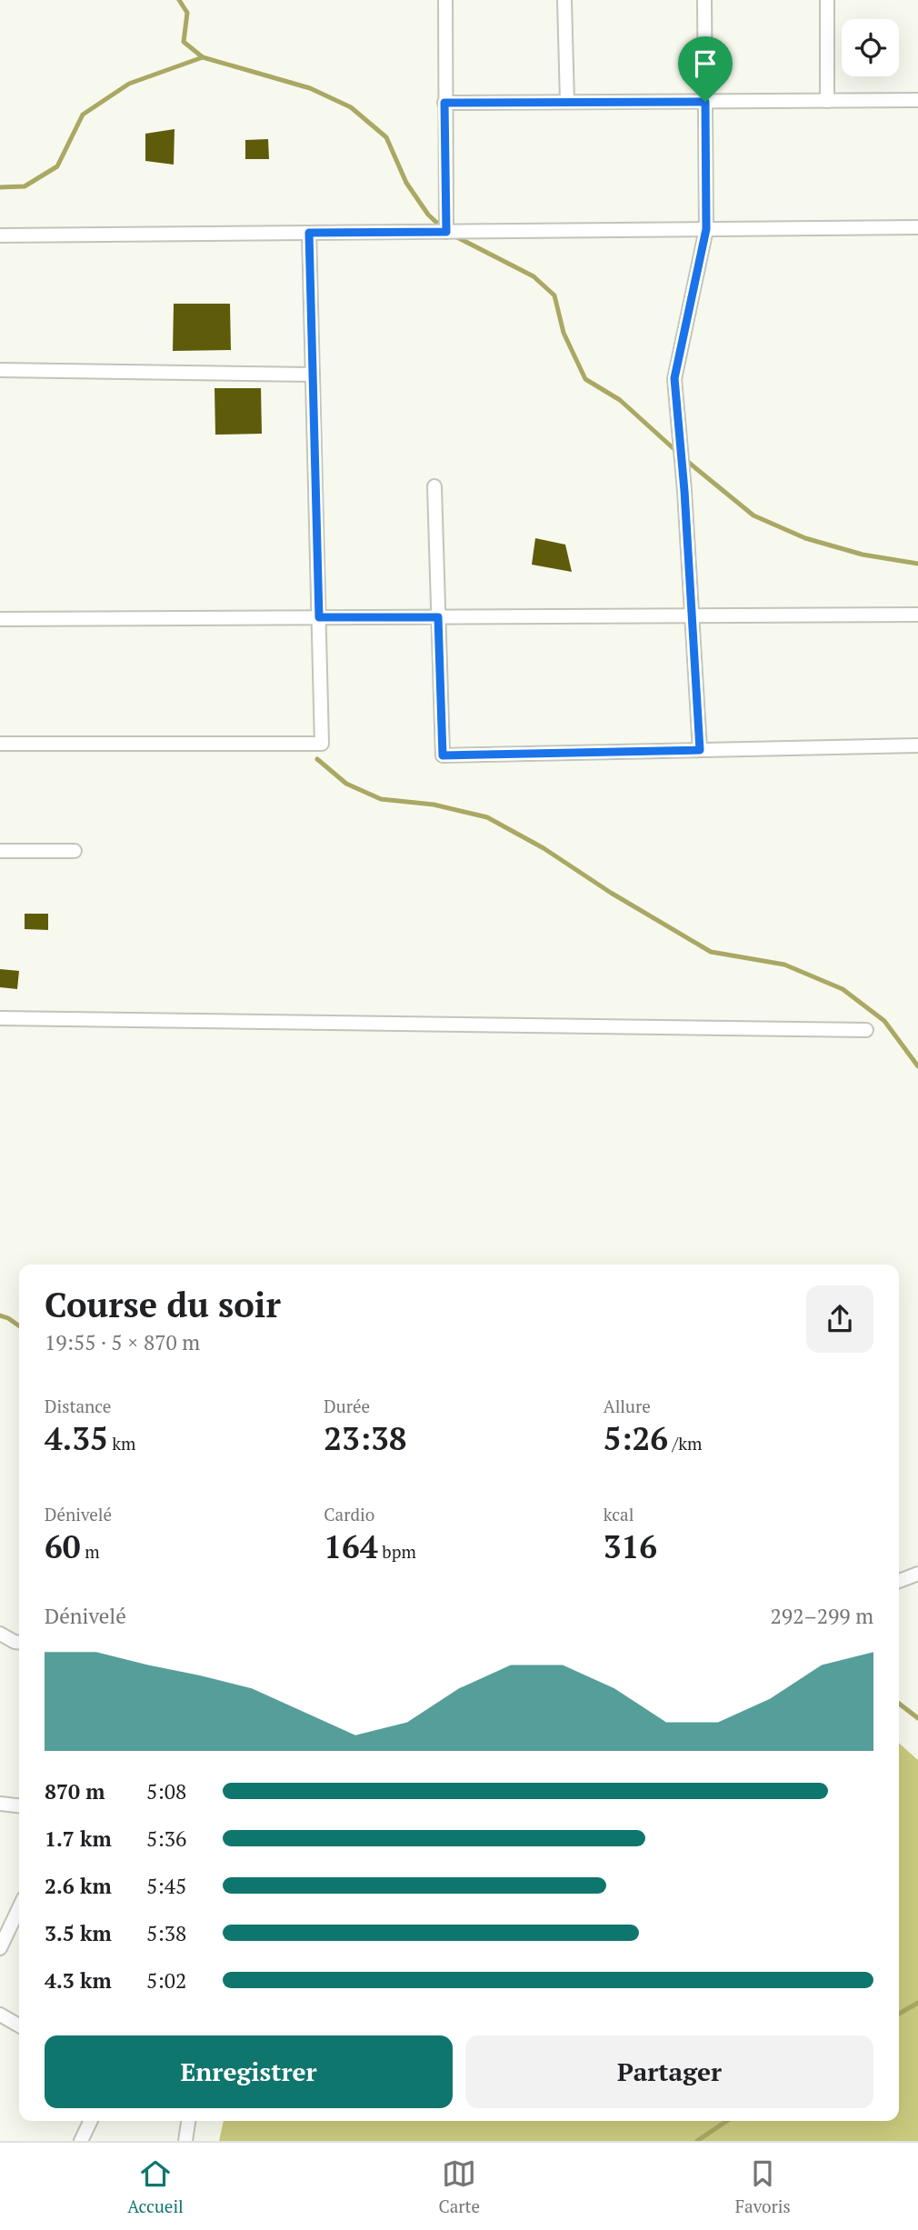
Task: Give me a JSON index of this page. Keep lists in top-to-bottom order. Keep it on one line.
{"page":{"heading":["Course du soir","19:55 · 5 × 870 m"],"stats":[["Distance","4.35 km"],["Durée","23:38"],["Allure","5:26 /km"],["Dénivelé","60 m"],["Cardio","164 bpm"],["kcal","316"]],"chart":["Dénivelé","292–299 m"],"list":[{"name":"870 m","note":"5:08"},{"name":"1.7 km","note":"5:36"},{"name":"2.6 km","note":"5:45"},{"name":"3.5 km","note":"5:38"},{"name":"4.3 km","note":"5:02"}],"buttons":["Enregistrer","Partager"],"tabs":["Accueil","Carte","Favoris"]}}
